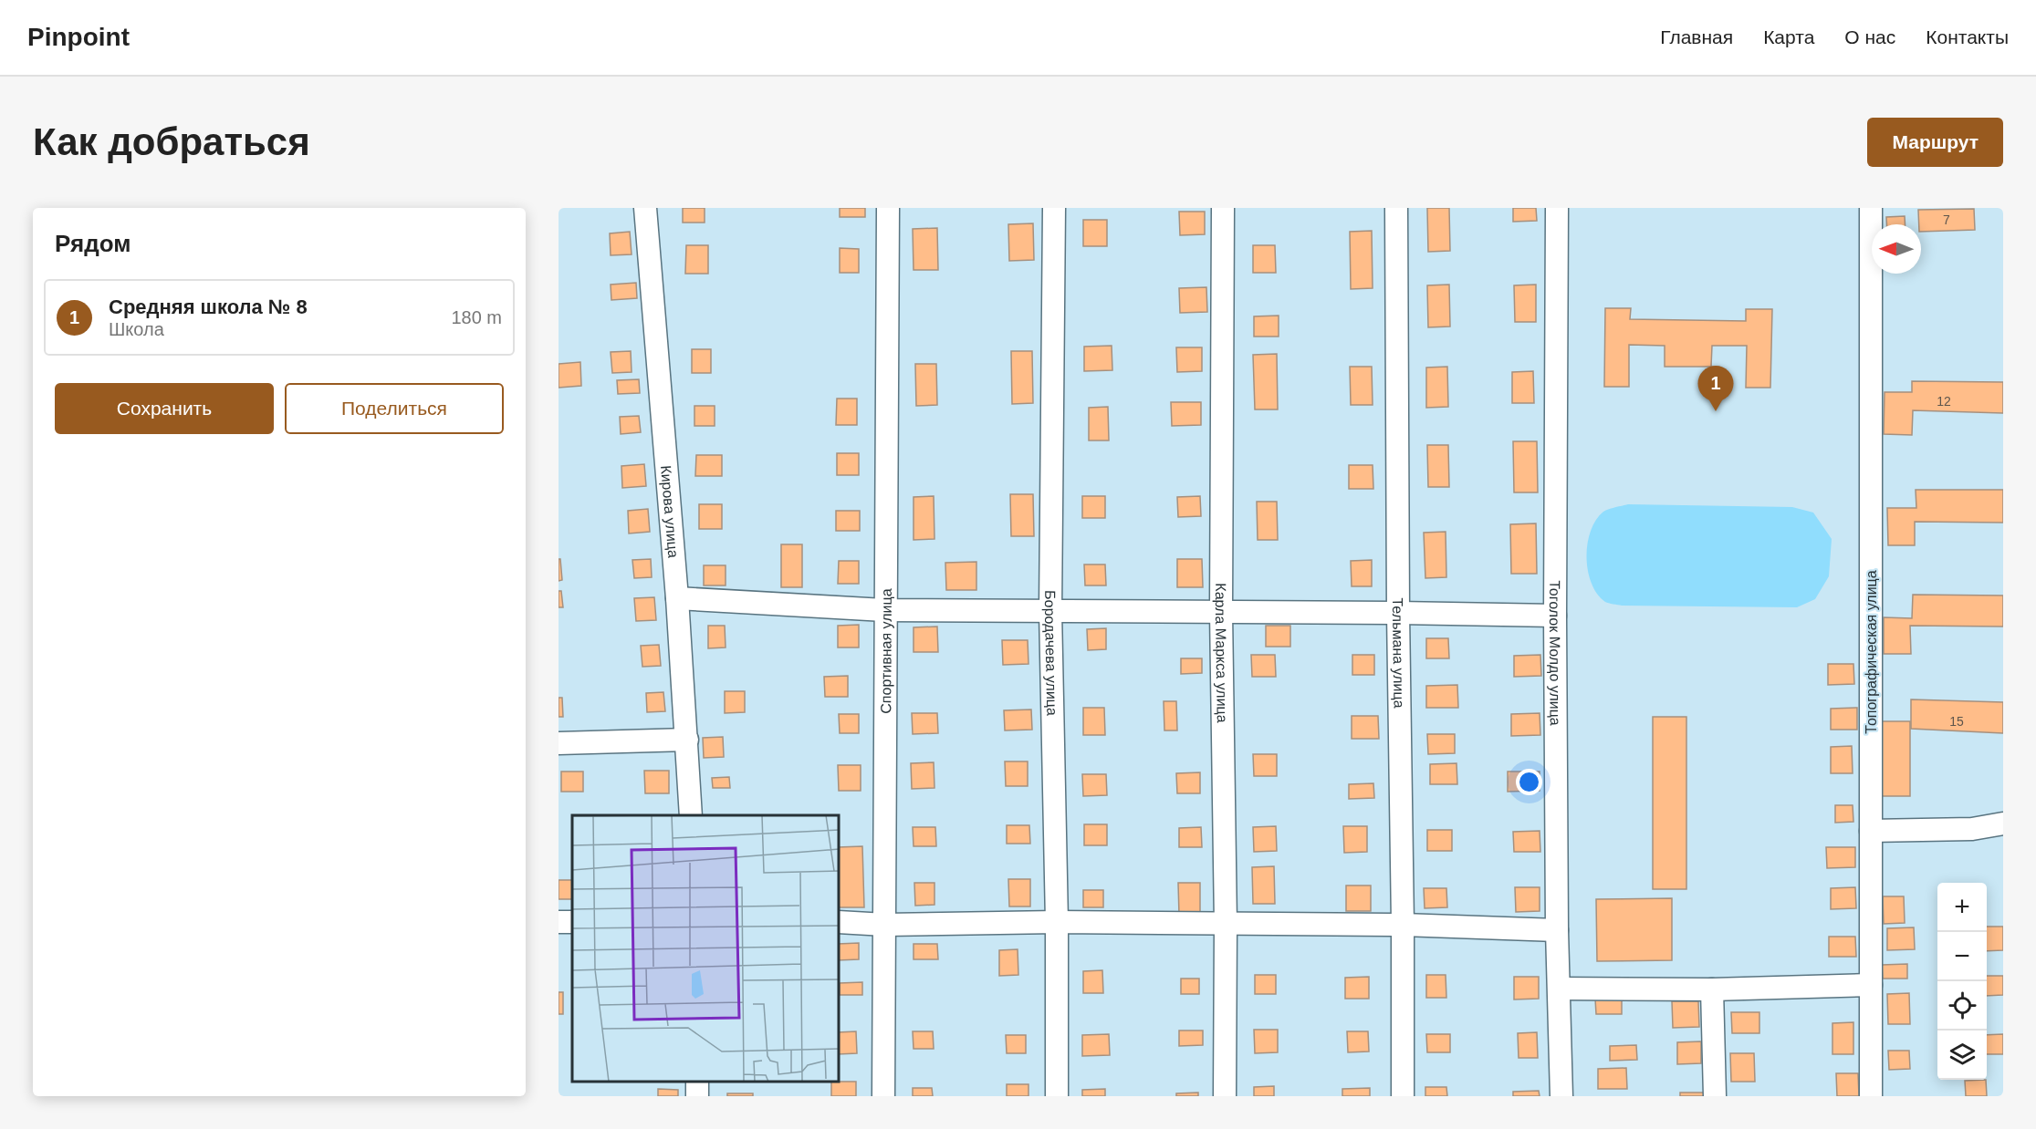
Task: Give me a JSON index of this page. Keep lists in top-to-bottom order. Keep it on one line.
{"streets":{"street":["Кирова улица","Спортивная улица","Бородачева улица","Карла Маркса улица","Тельмана улица","Тоголок Молдо улица","Топографическая улица"]},"house_numbers":["7","12","15"],"north":"left","page":{"header":"Pinpoint","nav":["Главная","Карта","О нас","Контакты"],"buttons":["Маршрут",["Сохранить","Поделиться"]],"title":"Как добраться","heading":"Рядом","list":[{"mark":"1","name":"Средняя школа № 8","note":"Школа","value":"180 m"}],"pins":"1","map_buttons":["+","−"]}}
